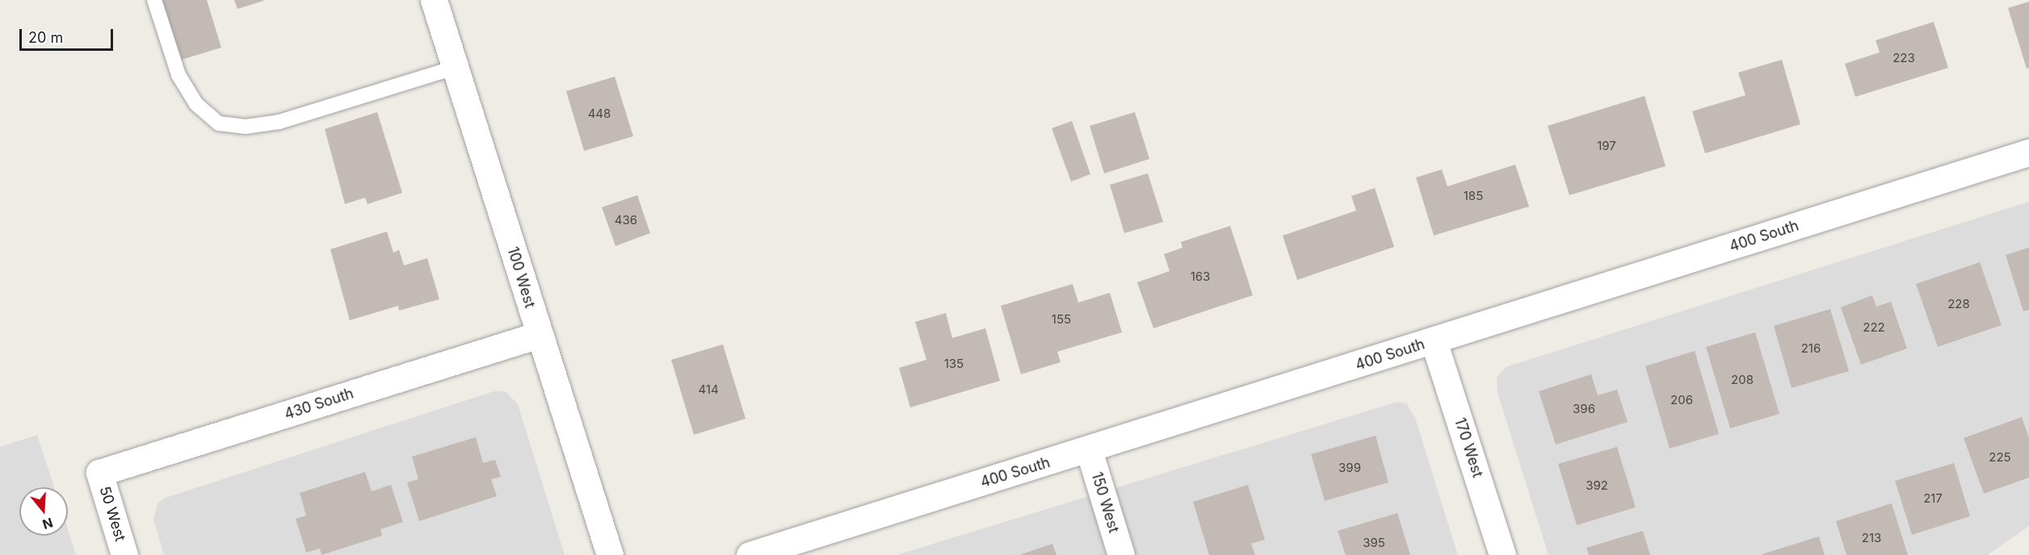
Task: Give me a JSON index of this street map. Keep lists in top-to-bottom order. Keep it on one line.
{"streets":{"street":["400 South","100 West","430 South","170 West","150 West","50 West"]},"crossings":[["400 South","170 West"],["400 South","150 West"],["100 West","430 South"],["430 South","50 West"]],"house_numbers":["223","448","197","185","436","163","228","155","222","216","135","208","414","206","396","225","399","392","217","213","395"],"scale_bar":"20 m","north":"bottom"}
